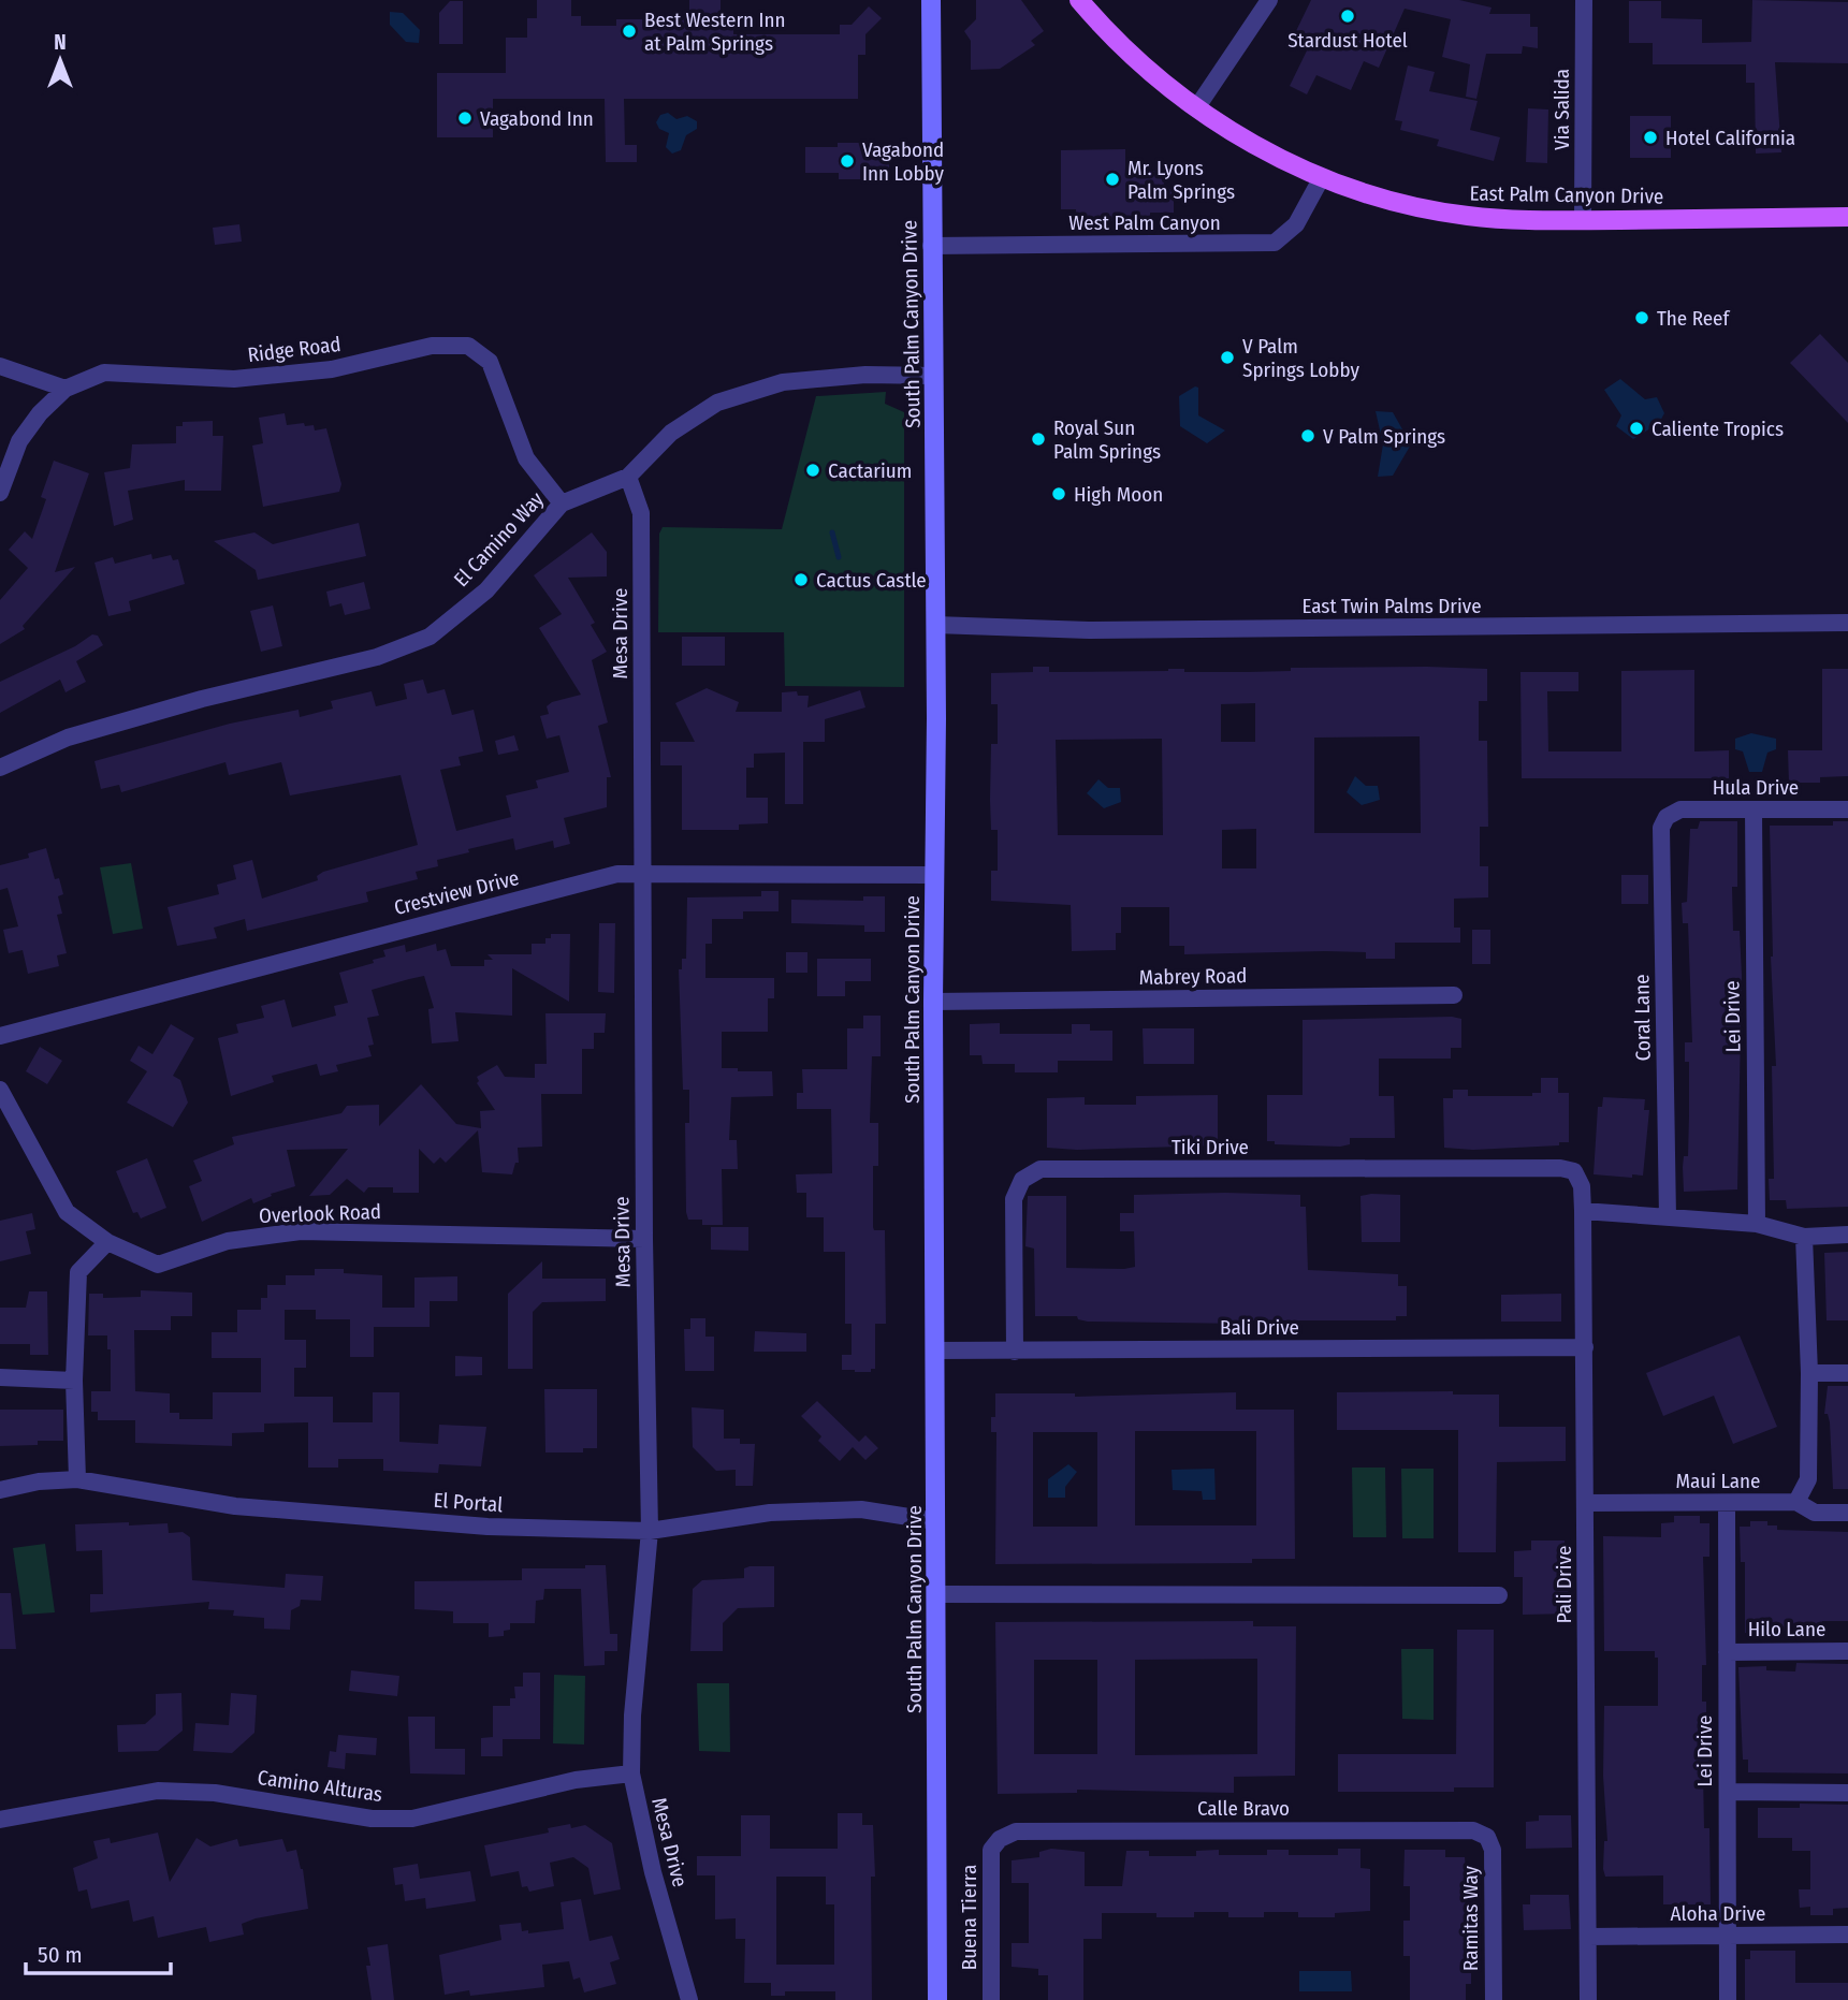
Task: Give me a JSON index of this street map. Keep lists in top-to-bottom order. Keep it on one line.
{"streets":{"main road":["East Palm Canyon Drive"],"street":["Via Salida","West Palm Canyon","South Palm Canyon Drive","Ridge Road","El Camino Way","East Twin Palms Drive","Mesa Drive","Hula Drive","Crestview Drive","Mabrey Road","Lei Drive","Coral Lane","Tiki Drive","Overlook Road","Bali Drive","Maui Lane","El Portal","Pali Drive","Hilo Lane","Camino Alturas","Calle Bravo","Aloha Drive","Buena Tierra","Ramitas Way"]},"crossings":[["Via Salida","East Palm Canyon Drive"],["East Palm Canyon Drive","West Palm Canyon"],["West Palm Canyon","South Palm Canyon Drive"],["South Palm Canyon Drive","El Camino Way"],["South Palm Canyon Drive","East Twin Palms Drive"],["South Palm Canyon Drive","Crestview Drive"],["South Palm Canyon Drive","Mabrey Road"],["South Palm Canyon Drive","Bali Drive"],["South Palm Canyon Drive","El Portal"],["Ridge Road","El Camino Way"],["El Camino Way","Mesa Drive"],["Mesa Drive","Crestview Drive"],["Mesa Drive","Overlook Road"],["Mesa Drive","El Portal"],["Mesa Drive","Camino Alturas"],["Hula Drive","Lei Drive"],["Hula Drive","Coral Lane"],["Lei Drive","Maui Lane"],["Lei Drive","Hilo Lane"],["Lei Drive","Aloha Drive"],["Tiki Drive","Bali Drive"],["Tiki Drive","Pali Drive"],["Bali Drive","Pali Drive"],["Maui Lane","Pali Drive"],["Pali Drive","Aloha Drive"],["Calle Bravo","Buena Tierra"],["Calle Bravo","Ramitas Way"]],"places":["Stardust Hotel","Best Western Inn at Palm Springs","Vagabond Inn","Hotel California","Vagabond Inn Lobby","Mr. Lyons Palm Springs","The Reef","V Palm Springs Lobby","Caliente Tropics","V Palm Springs","Royal Sun Palm Springs","Cactarium","High Moon","Cactus Castle"],"scale_bar":"50 m","north":"top"}
